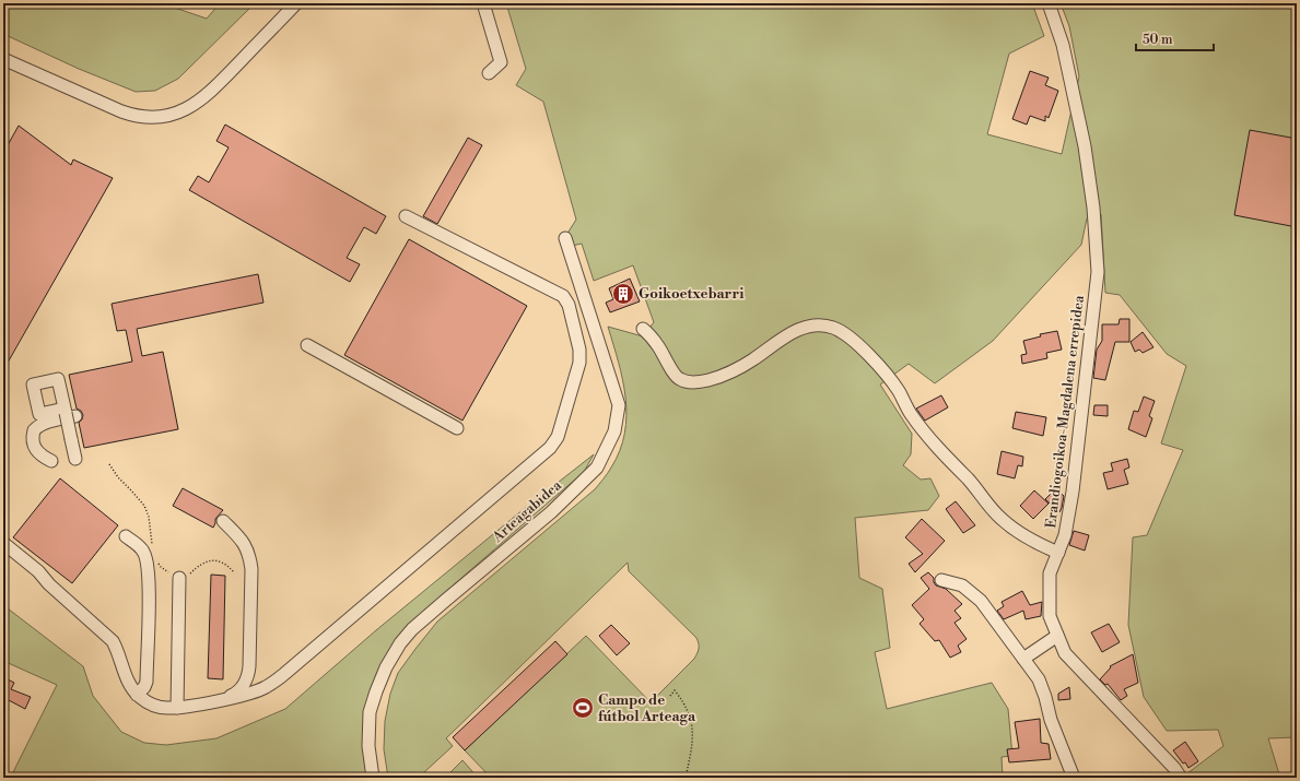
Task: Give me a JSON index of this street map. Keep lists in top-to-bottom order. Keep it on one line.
{"streets":{"street":["Erandiogoikoa-Magdalena errepidea","Arteagabidea"]},"places":{"building":["Goikoetxebarri"],"sports":["Campo de fútbol Arteaga"]},"scale_bar":"50 m"}
